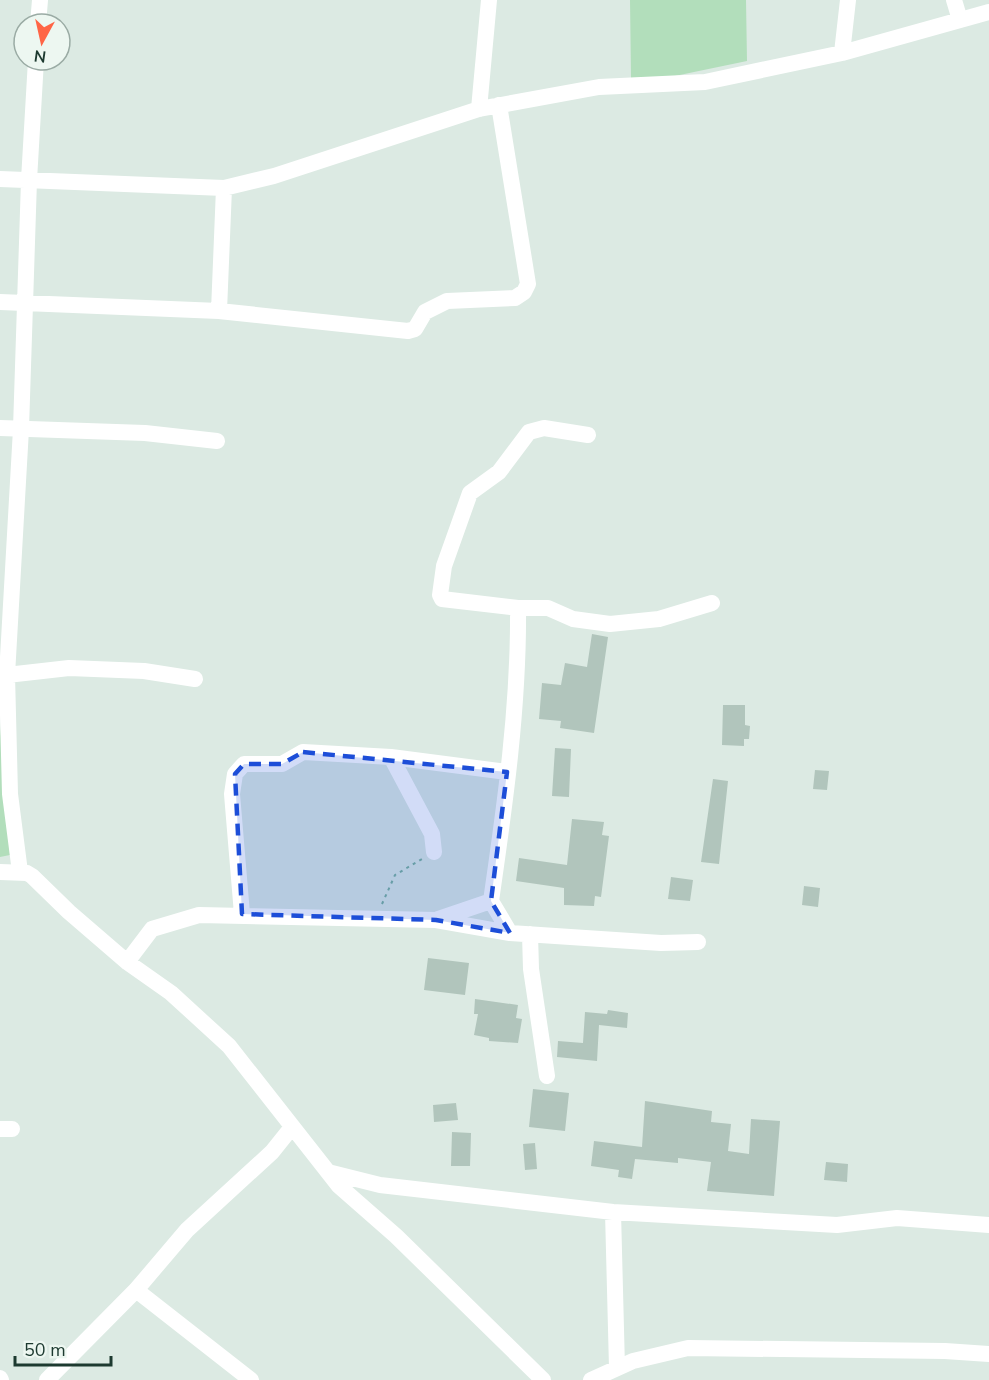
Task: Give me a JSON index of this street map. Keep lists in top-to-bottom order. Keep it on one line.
{"scale_bar":"50 m","north":"bottom"}
